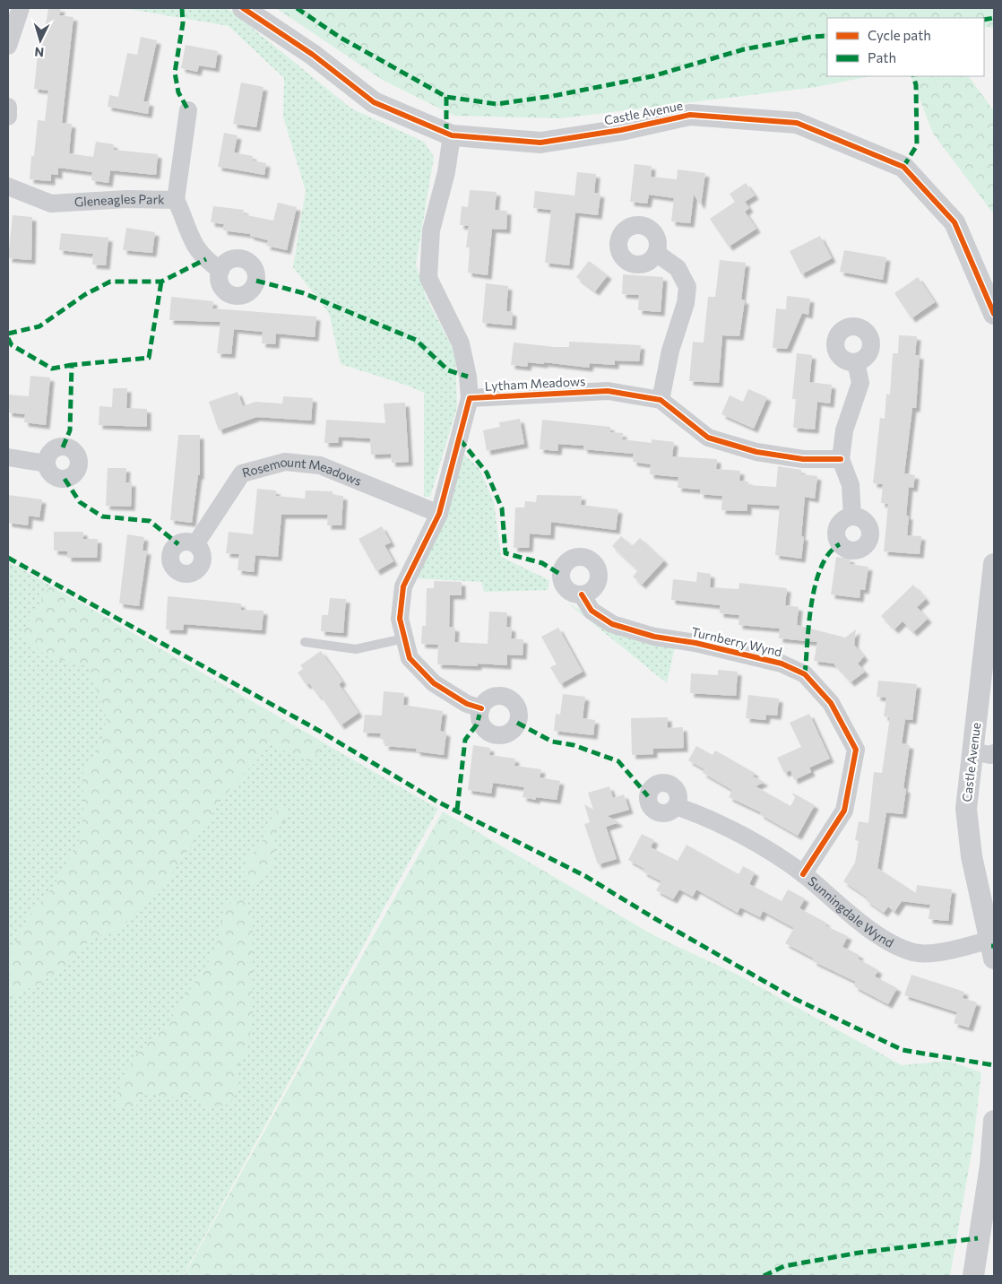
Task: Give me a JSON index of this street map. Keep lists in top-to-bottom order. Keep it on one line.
{"streets":{"street":["Castle Avenue","Gleneagles Park","Lytham Meadows","Rosemount Meadows","Turnberry Wynd","Sunningdale Wynd"]},"crossings":[["Castle Avenue","Sunningdale Wynd"],["Lytham Meadows","Rosemount Meadows"],["Turnberry Wynd","Sunningdale Wynd"]],"legend":["Cycle path","Path"],"north":"bottom"}
